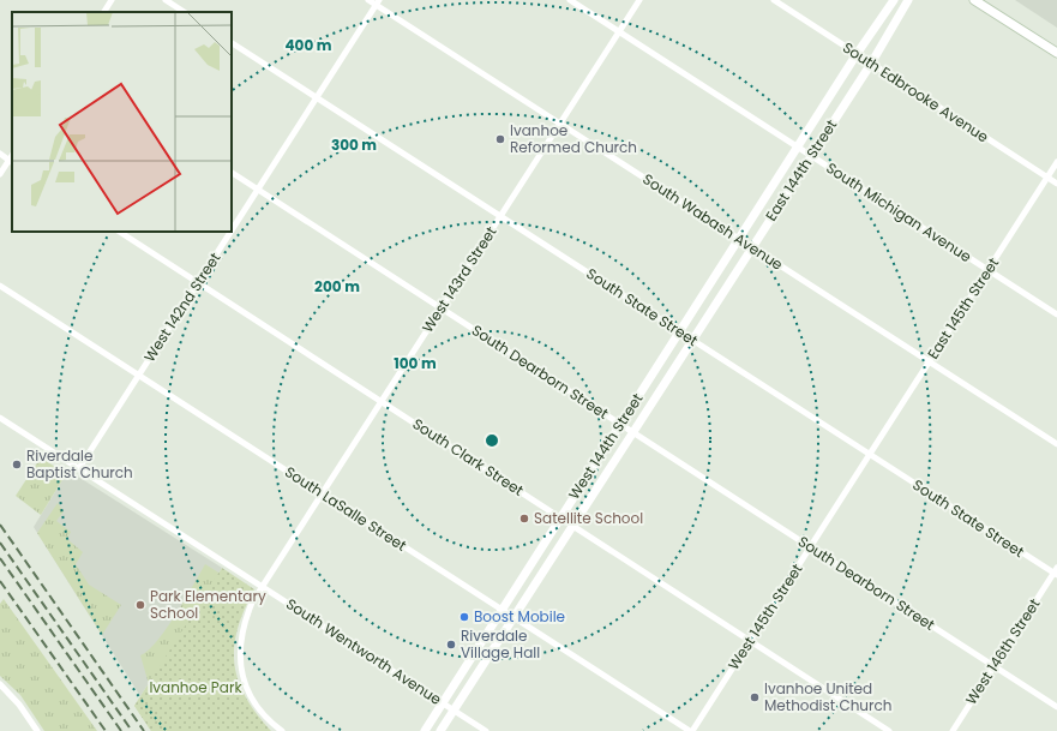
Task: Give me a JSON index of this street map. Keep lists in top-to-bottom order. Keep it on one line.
{"streets":{"street":["South Edbrooke Avenue","East 144th Street","South Michigan Avenue","South Wabash Avenue","West 143rd Street","West 142nd Street","South State Street","East 145th Street","South Dearborn Street","West 144th Street","South Clark Street","South LaSalle Street","West 145th Street","South Wentworth Avenue","West 146th Street"]},"crossings":[["South Edbrooke Avenue","East 144th Street"],["South Edbrooke Avenue","East 145th Street"],["East 144th Street","South Michigan Avenue"],["East 144th Street","South Wabash Avenue"],["East 144th Street","South State Street"],["East 144th Street","West 144th Street"],["South Michigan Avenue","West 143rd Street"],["South Michigan Avenue","East 145th Street"],["South Wabash Avenue","West 143rd Street"],["South Wabash Avenue","West 142nd Street"],["South Wabash Avenue","East 145th Street"],["West 143rd Street","South State Street"],["West 143rd Street","South Dearborn Street"],["West 143rd Street","South Clark Street"],["West 143rd Street","South LaSalle Street"],["West 143rd Street","South Wentworth Avenue"],["West 142nd Street","South State Street"],["West 142nd Street","South Dearborn Street"],["West 142nd Street","South Clark Street"],["West 142nd Street","South LaSalle Street"],["West 142nd Street","South Wentworth Avenue"],["South State Street","East 145th Street"],["South State Street","West 144th Street"],["South State Street","West 145th Street"],["South State Street","West 146th Street"],["East 145th Street","West 145th Street"],["South Dearborn Street","West 144th Street"],["South Dearborn Street","West 145th Street"],["South Dearborn Street","West 146th Street"],["West 144th Street","South Clark Street"],["West 144th Street","South LaSalle Street"],["West 144th Street","South Wentworth Avenue"],["South Clark Street","West 145th Street"],["South LaSalle Street","West 145th Street"]],"parks":["Ivanhoe Park"],"places":["Ivanhoe Reformed Church","Riverdale Baptist Church","Satellite School","Park Elementary School","Boost Mobile","Riverdale Village Hall","Ivanhoe United Methodist Church"],"rings":["400 m","300 m","200 m","100 m"]}
